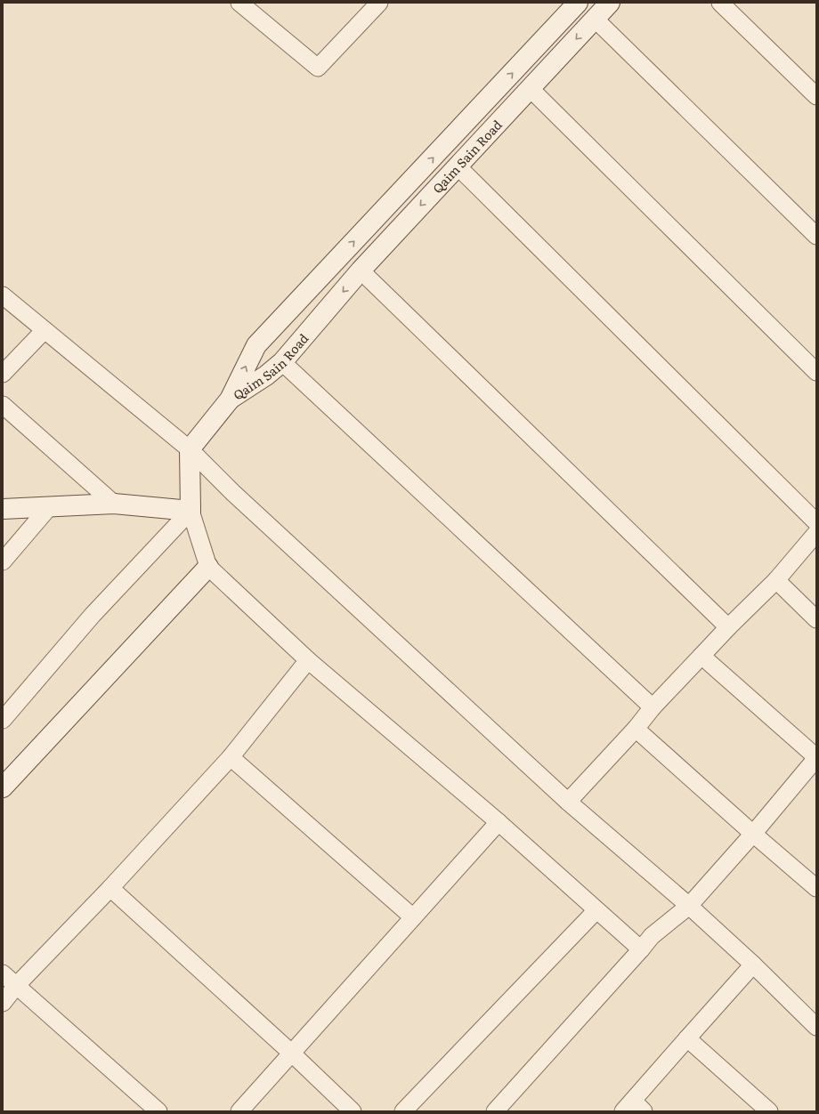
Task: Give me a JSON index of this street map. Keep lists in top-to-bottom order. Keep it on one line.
{"streets":{"main road":["Qaim Sain Road"]}}
